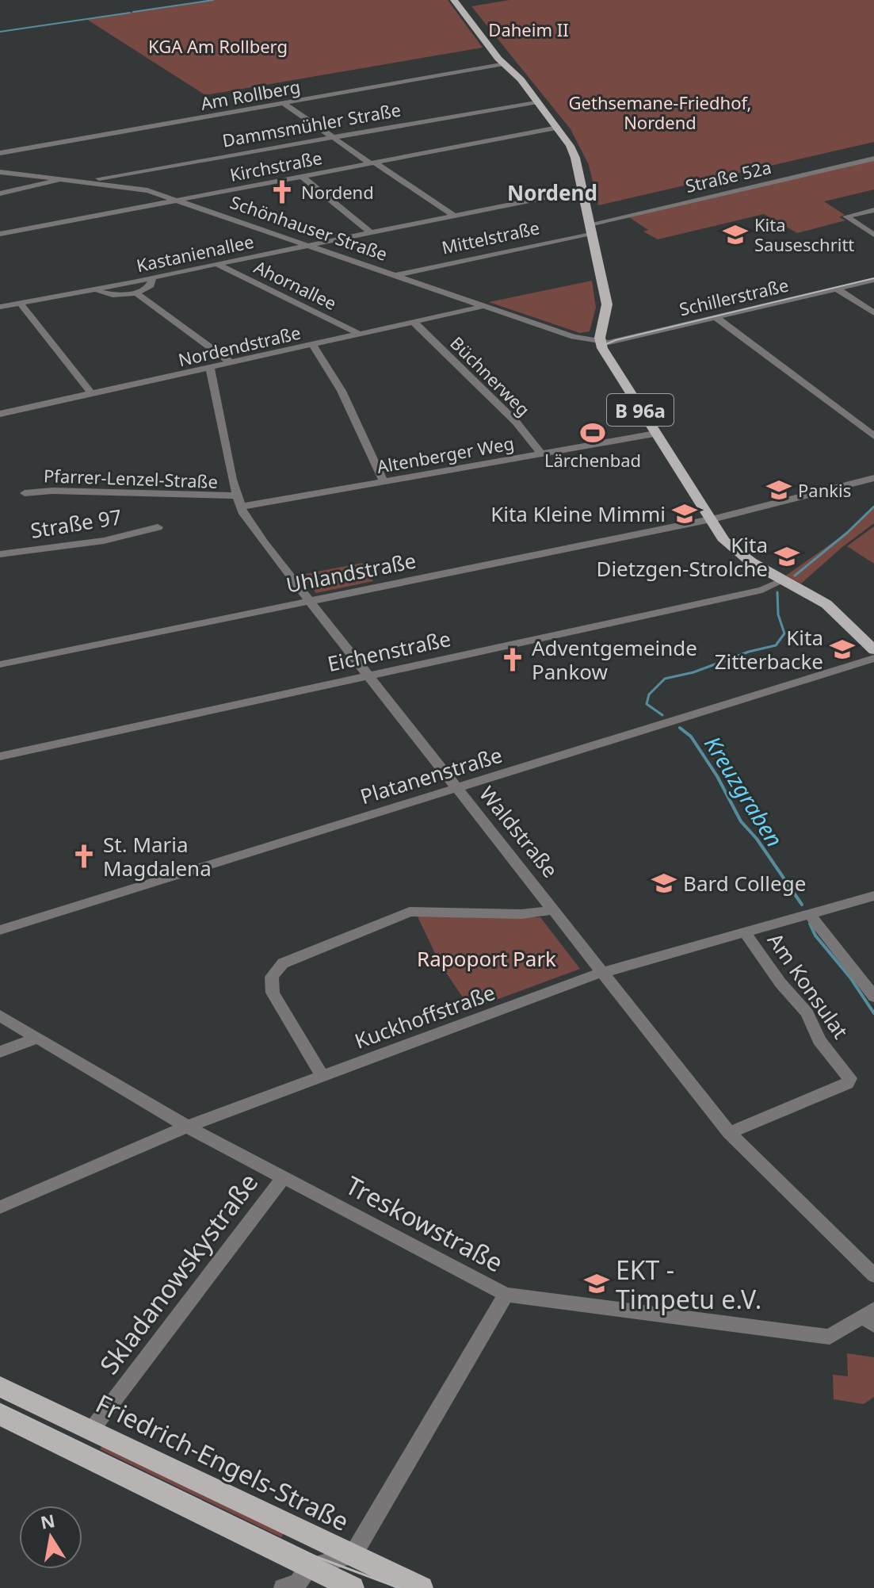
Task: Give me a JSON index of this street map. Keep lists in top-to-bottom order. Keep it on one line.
{"streets":{"main road":["B 96a","Friedrich-Engels-Straße"],"street":["Am Rollberg","Dammsmühler Straße","Kirchstraße","Straße 52a","Schönhauser Straße","Mittelstraße","Kastanienallee","Ahornallee","Schillerstraße","Nordendstraße","Büchnerweg","Altenberger Weg","Pfarrer-Lenzel-Straße","Straße 97","Uhlandstraße","Eichenstraße","Platanenstraße","Waldstraße","Am Konsulat","Kuckhoffstraße","Treskowstraße","Skladanowskystraße"]},"crossings":[["Dammsmühler Straße","Schönhauser Straße"],["Kirchstraße","Schönhauser Straße"],["Straße 52a","Mittelstraße"],["Schönhauser Straße","Mittelstraße"],["Schönhauser Straße","Kastanienallee"],["Schönhauser Straße","Schillerstraße"],["Schönhauser Straße","Nordendstraße"],["Schönhauser Straße","B 96a"],["Kastanienallee","Ahornallee"],["Ahornallee","Nordendstraße"],["Schillerstraße","B 96a"],["Nordendstraße","Büchnerweg"],["Nordendstraße","Waldstraße"],["Büchnerweg","Altenberger Weg"],["B 96a","Altenberger Weg"],["B 96a","Uhlandstraße"],["B 96a","Eichenstraße"],["Altenberger Weg","Pfarrer-Lenzel-Straße"],["Altenberger Weg","Waldstraße"],["Pfarrer-Lenzel-Straße","Waldstraße"],["Uhlandstraße","Waldstraße"],["Eichenstraße","Waldstraße"],["Platanenstraße","Waldstraße"],["Waldstraße","Am Konsulat"],["Waldstraße","Kuckhoffstraße"],["Am Konsulat","Kuckhoffstraße"],["Kuckhoffstraße","Treskowstraße"],["Treskowstraße","Skladanowskystraße"],["Skladanowskystraße","Friedrich-Engels-Straße"]],"districts":["Nordend"],"water":["Kreuzgraben"],"parks":["Daheim II","KGA Am Rollberg","Gethsemane-Friedhof, Nordend","Rapoport Park"],"places":{"church":["Nordend","Adventgemeinde Pankow","St. Maria Magdalena"],"school or university":["Kita Sauseschritt","Pankis","Kita Kleine Mimmi","Kita Dietzgen-Strolche","Kita Zitterbacke","Bard College","EKT - Timpetu e.V."],"sports":["Lärchenbad"]},"north":"top"}
